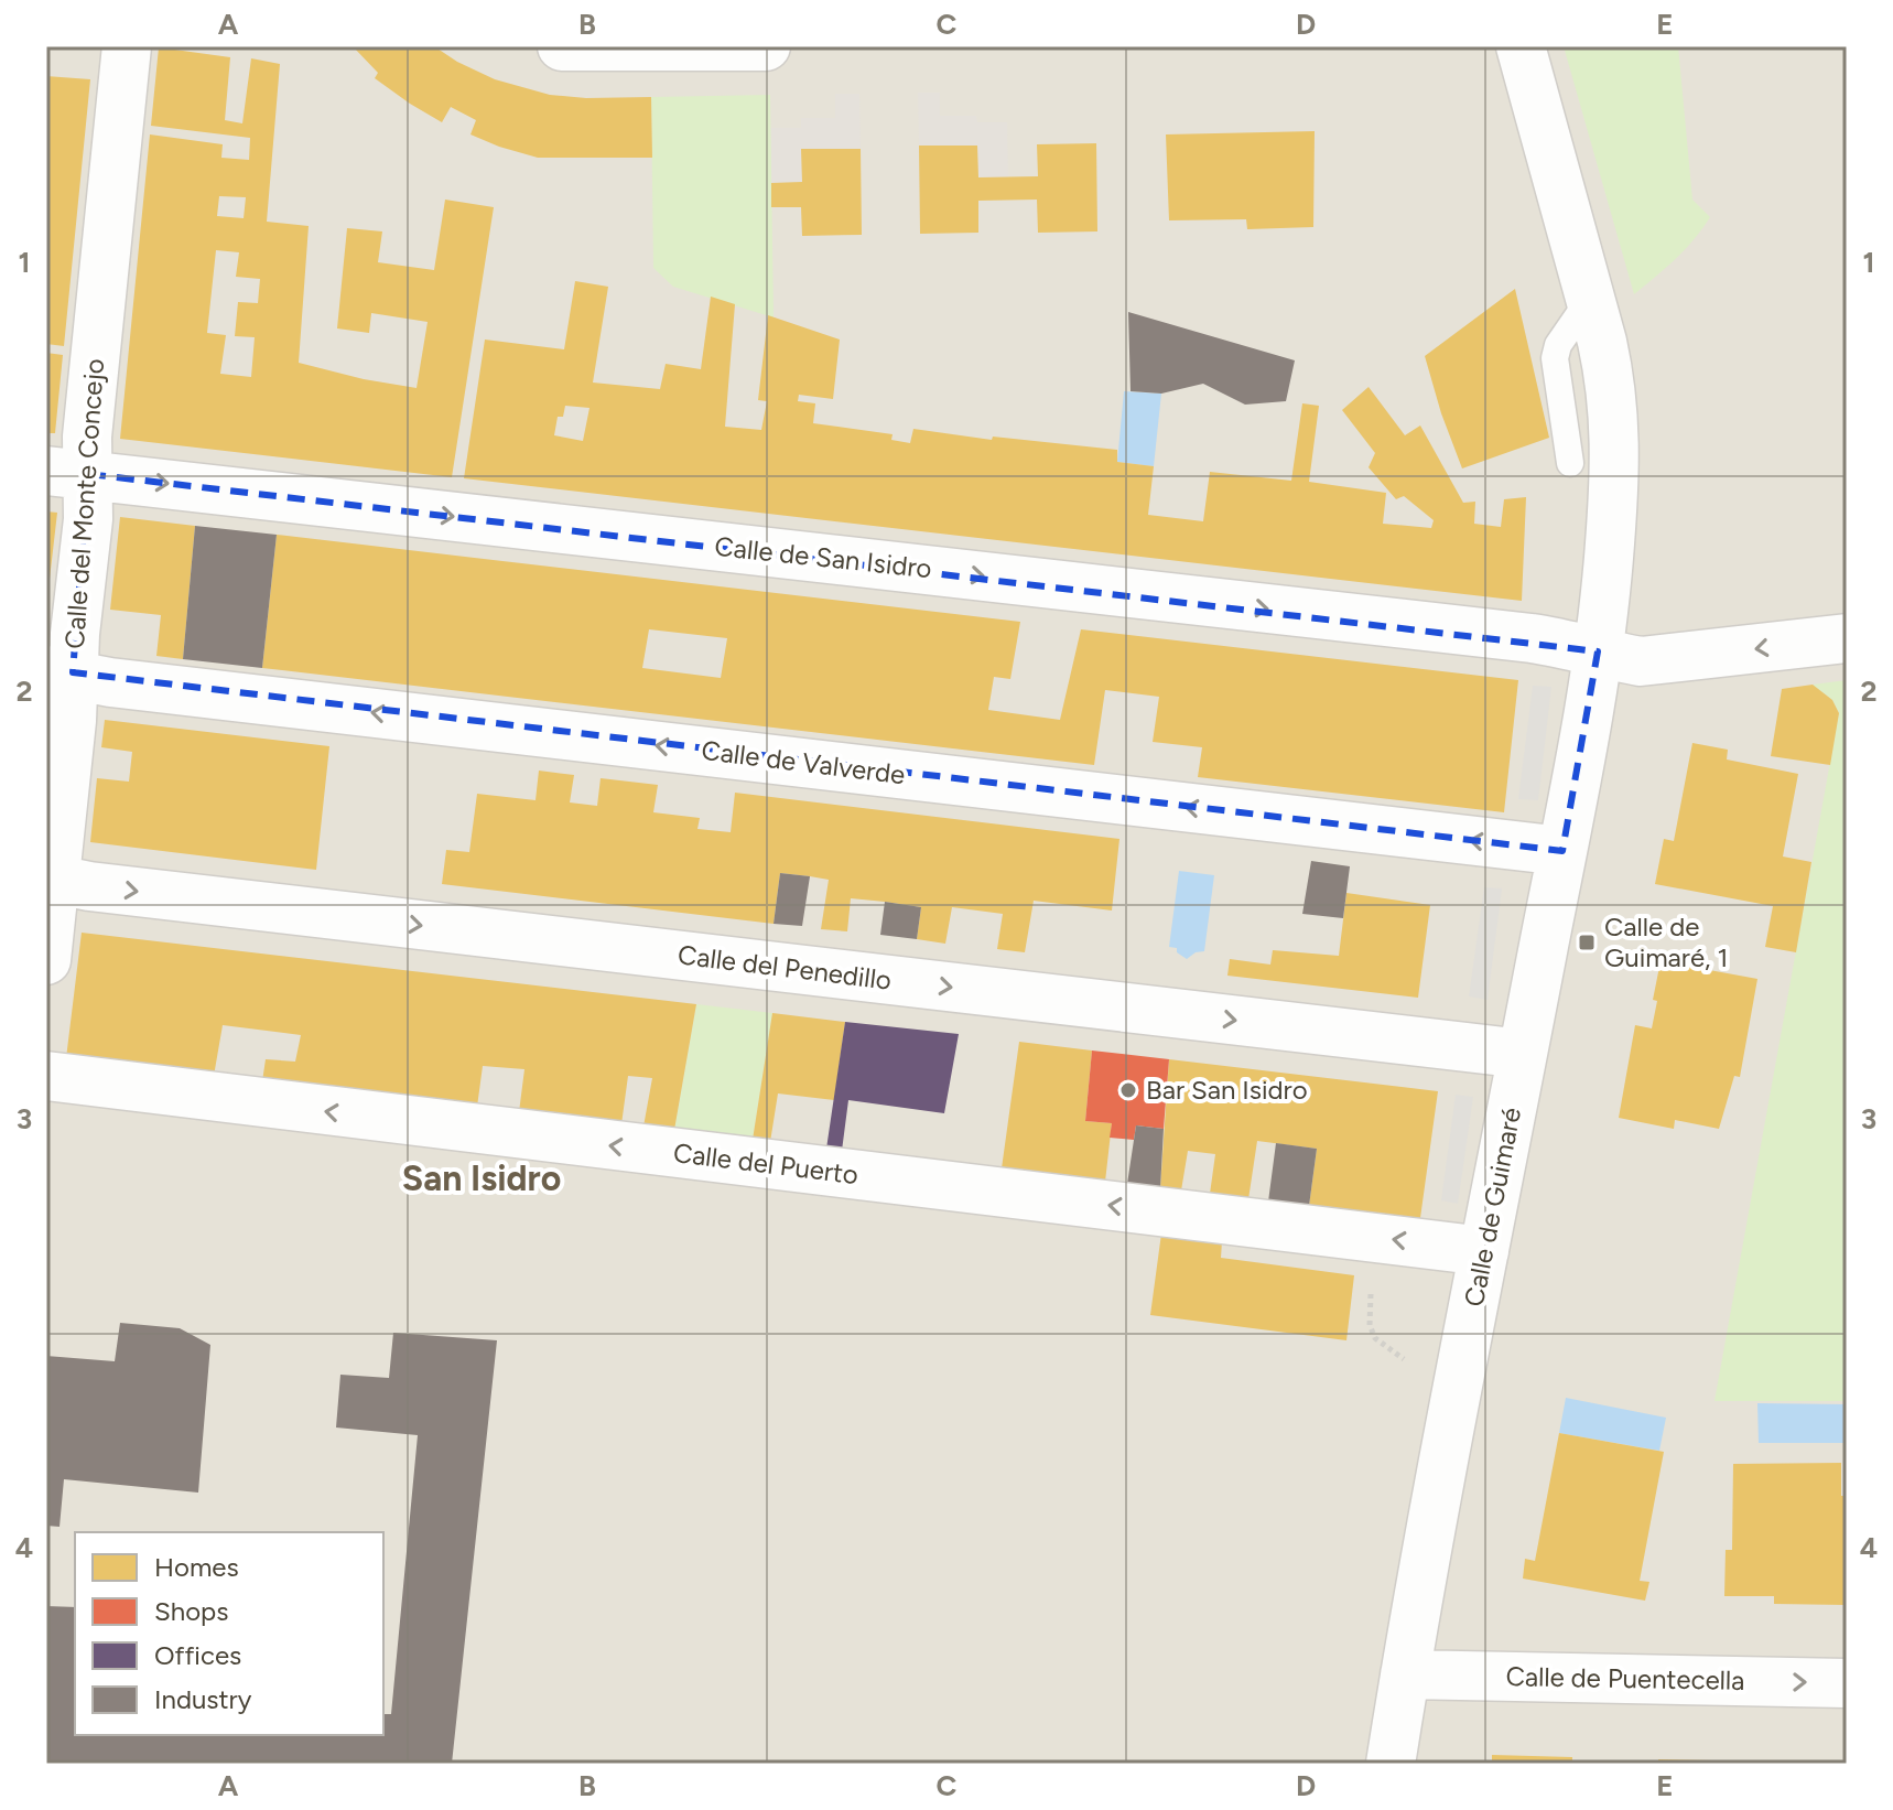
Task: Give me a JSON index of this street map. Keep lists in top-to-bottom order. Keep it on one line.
{"streets":{"street":["Calle del Monte Concejo","Calle de San Isidro","Calle de Valverde","Calle del Penedillo","Calle del Puerto","Calle de Guimaré","Calle de Puentecella"]},"crossings":[["Calle del Monte Concejo","Calle de San Isidro"],["Calle del Monte Concejo","Calle de Valverde"],["Calle del Monte Concejo","Calle del Penedillo"],["Calle de San Isidro","Calle de Guimaré"],["Calle de Valverde","Calle de Guimaré"],["Calle del Penedillo","Calle de Guimaré"],["Calle del Puerto","Calle de Guimaré"],["Calle de Guimaré","Calle de Puentecella"]],"one_way":["Calle de Valverde","Calle del Penedillo","Calle del Puerto","Calle de Puentecella"],"districts":["San Isidro"],"places":{"transit":["Calle de Guimaré, 1"],"other":["Bar San Isidro"]},"legend":["Homes","Shops","Offices","Industry"],"grid":{"columns":["A","B","C","D","E"],"rows":["1","2","3","4"]}}
